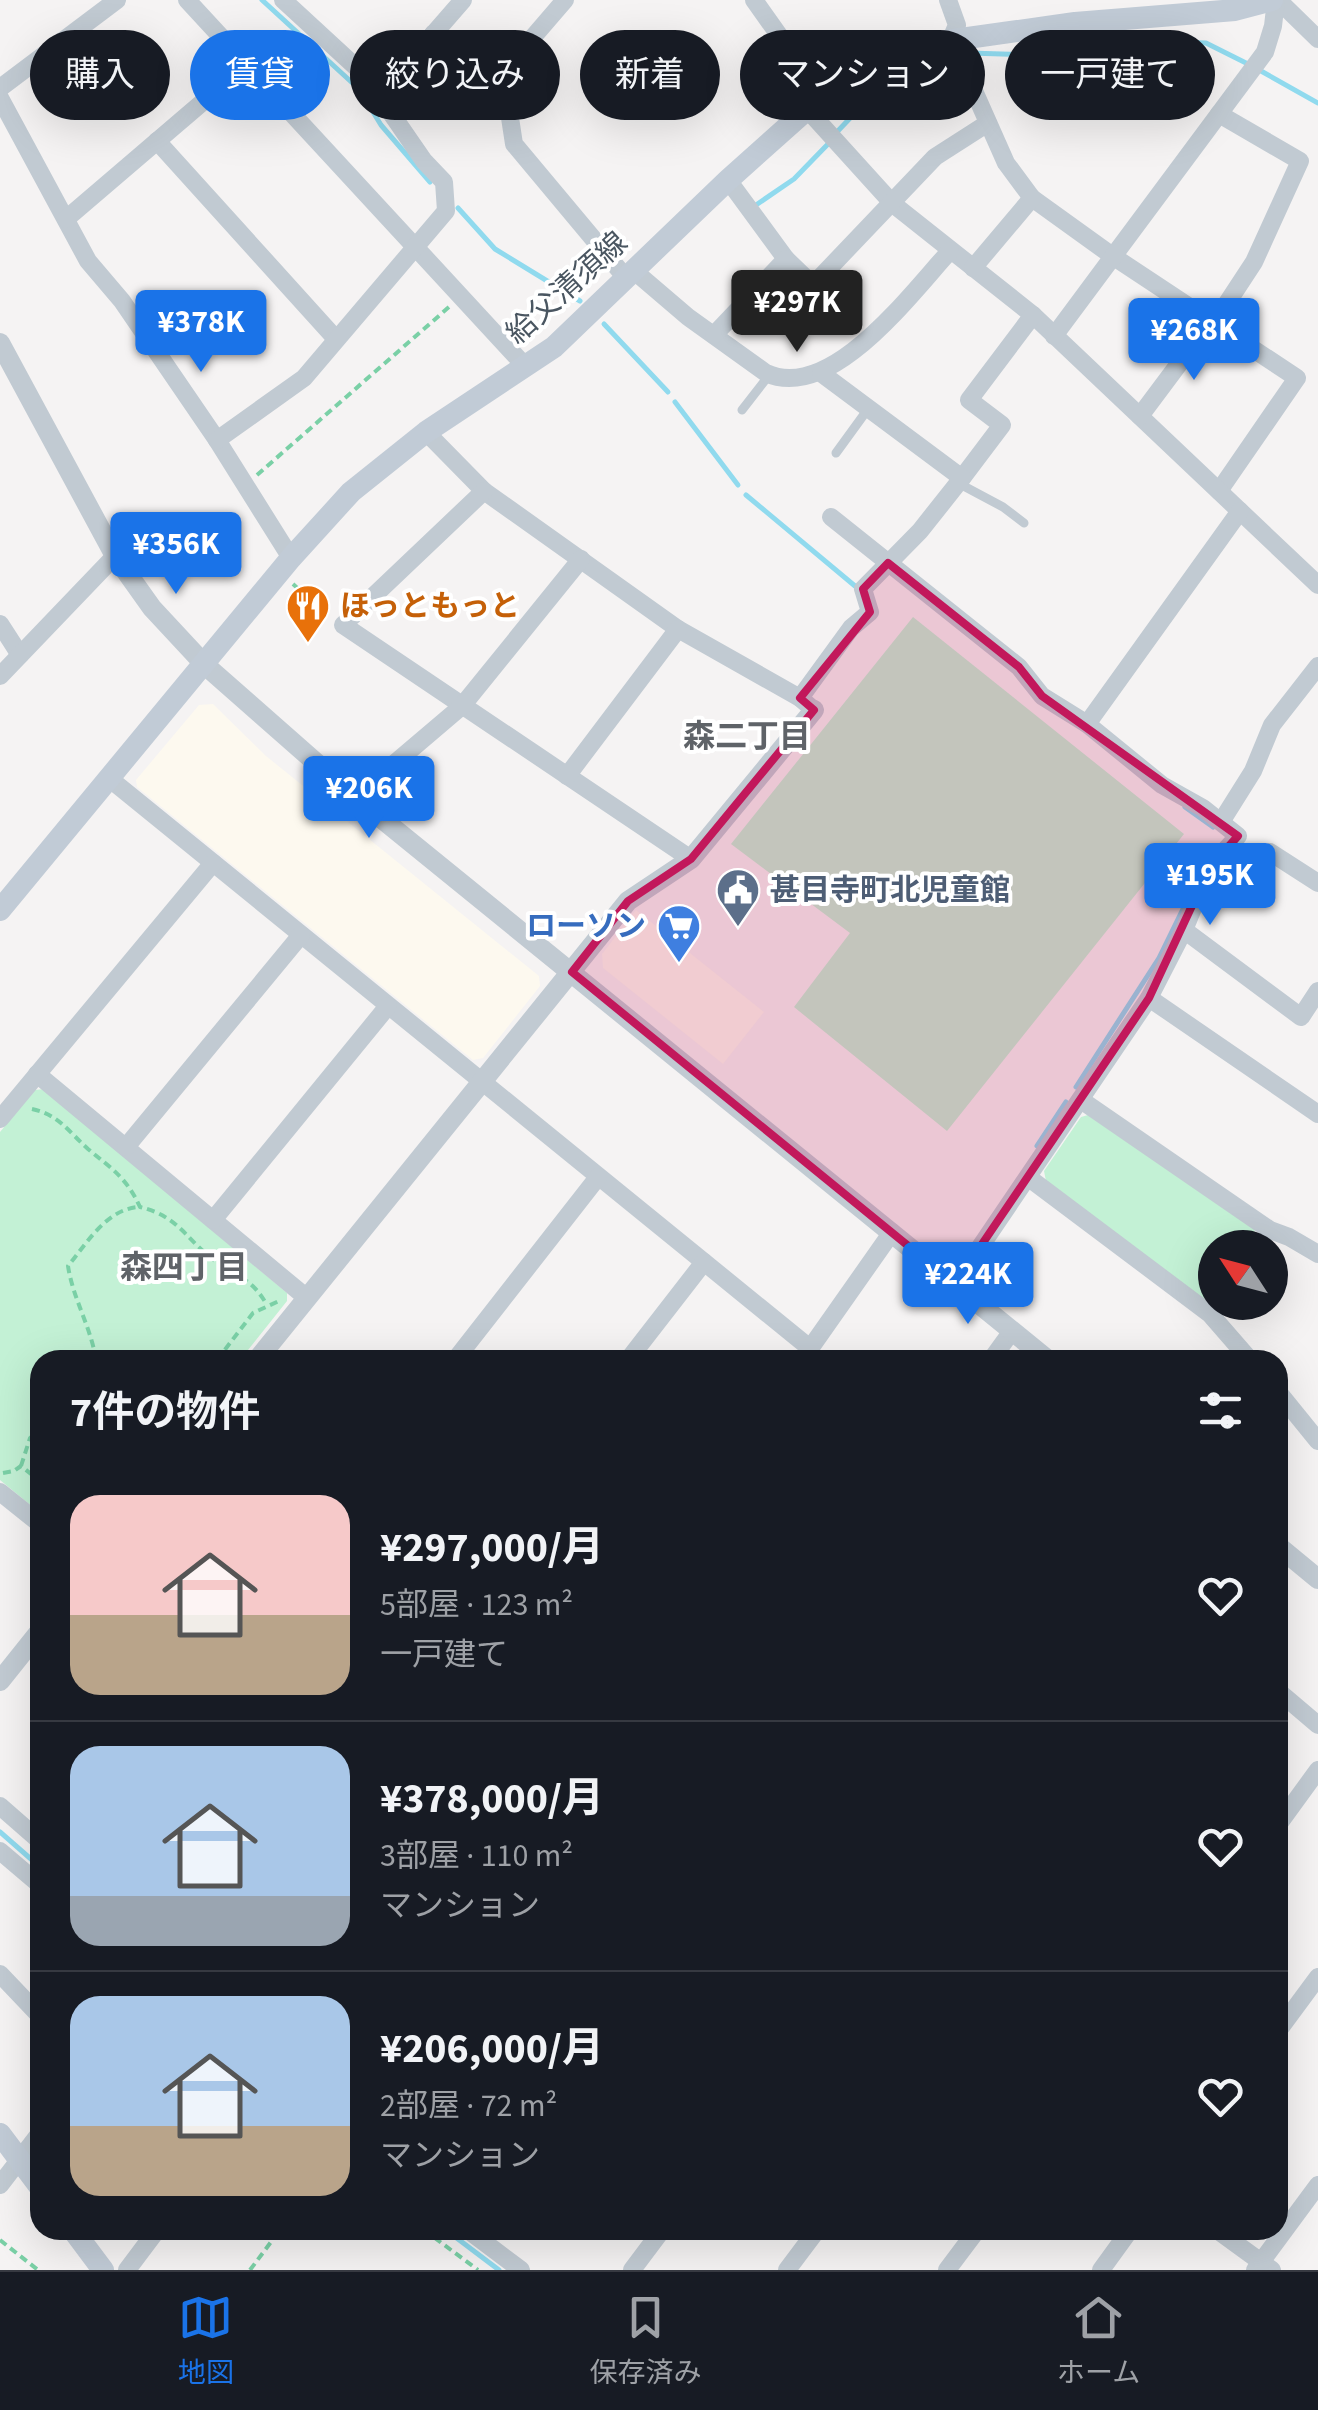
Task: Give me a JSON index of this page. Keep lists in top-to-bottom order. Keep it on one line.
{"streets":{"main road":["給父清須線"]},"districts":["森二丁目","森四丁目"],"places":{"restaurant":["ほっともっと"],"public building":["甚目寺町北児童館"],"supermarket":["ローソン"]},"north":"top left","page":{"chip":["購入","賃貸","絞り込み","新着","マンション","一戸建て"],"price":["¥297K","¥378K","¥268K","¥356K","¥206K","¥195K","¥224K"],"heading":"7件の物件","list":[{"name":"¥297,000/月","note":"5部屋 · 123 m² · 一戸建て"},{"name":"¥378,000/月","note":"3部屋 · 110 m² · マンション"},{"name":"¥206,000/月","note":"2部屋 · 72 m² · マンション"}],"tabs":["地図","保存済み","ホーム"]}}
